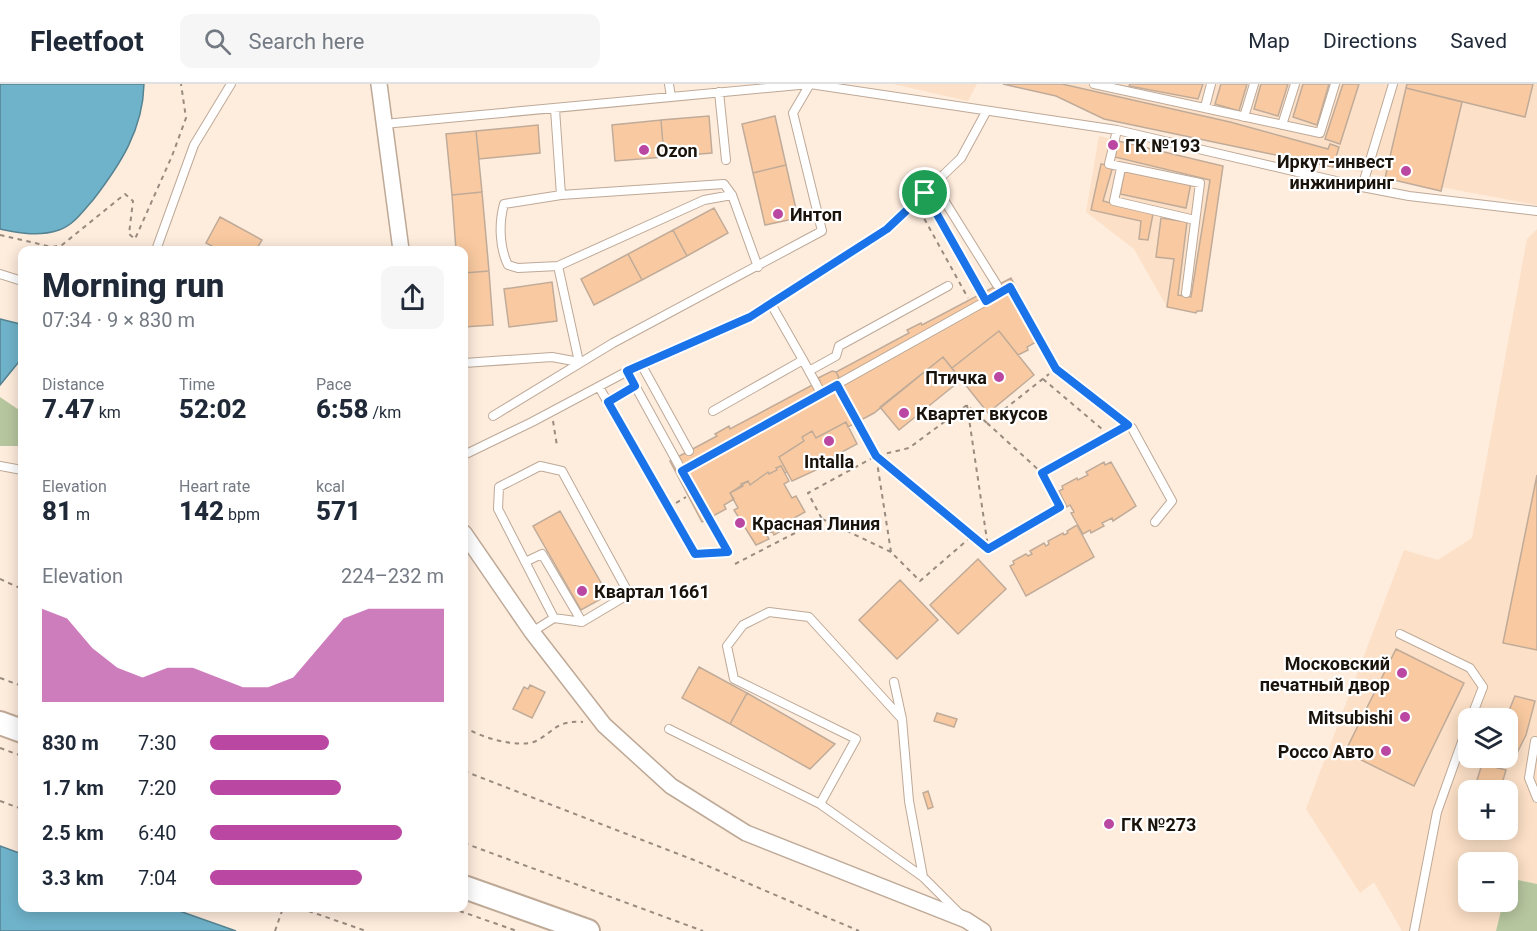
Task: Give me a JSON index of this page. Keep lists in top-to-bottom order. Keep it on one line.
{"places":["ГК №193","Ozon","Иркут-инвест инжиниринг","Интоп","Птичка","Квартет вкусов","Intalla","Красная Линия","Квартал 1661","Московский печатный двор","Mitsubishi","Россо Авто","ГК №273"],"page":{"header":"Fleetfoot","search":"Search here","nav":["Map","Directions","Saved"],"heading":["Morning run","07:34 · 9 × 830 m"],"stats":[["Distance","7.47 km"],["Time","52:02"],["Pace","6:58 /km"],["Elevation","81 m"],["Heart rate","142 bpm"],["kcal","571"]],"chart":["Elevation","224–232 m"],"map_buttons":["+","−"],"list":[{"name":"830 m","note":"7:30"},{"name":"1.7 km","note":"7:20"},{"name":"2.5 km","note":"6:40"},{"name":"3.3 km","note":"7:04"}]}}
